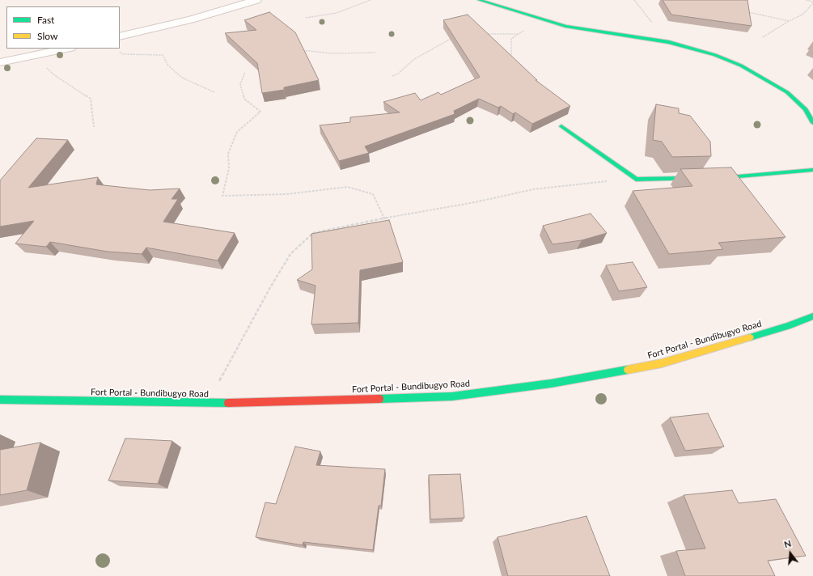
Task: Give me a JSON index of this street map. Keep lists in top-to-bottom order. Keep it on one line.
{"streets":{"street":["Fort Portal - Bundibugyo Road"]},"legend":["Fast","Slow"],"north":"top"}
